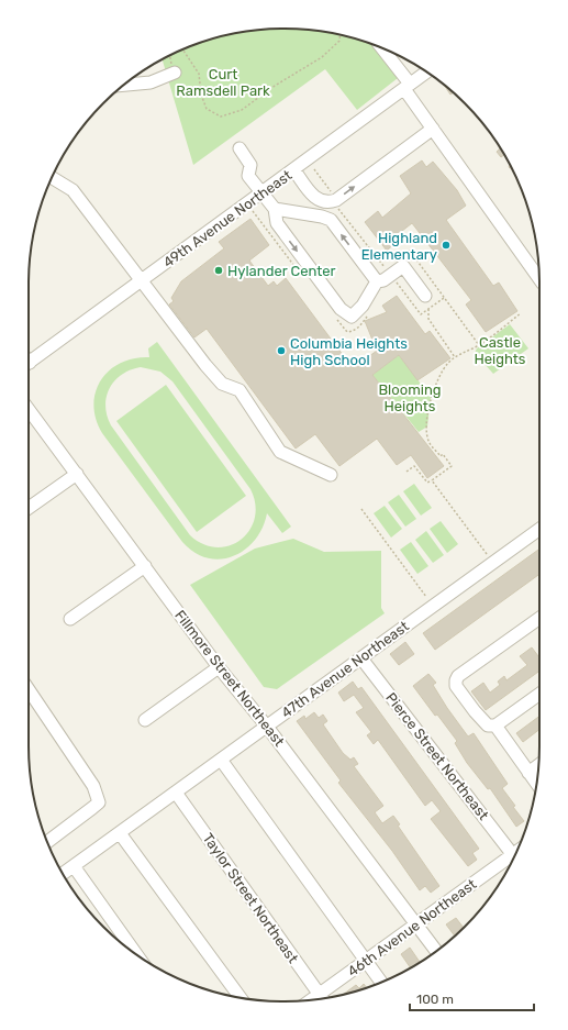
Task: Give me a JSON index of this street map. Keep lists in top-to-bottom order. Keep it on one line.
{"streets":{"street":["49th Avenue Northeast","47th Avenue Northeast","Fillmore Street Northeast","Pierce Street Northeast","Taylor Street Northeast","46th Avenue Northeast"]},"crossings":[["47th Avenue Northeast","Fillmore Street Northeast"],["47th Avenue Northeast","Pierce Street Northeast"],["47th Avenue Northeast","Taylor Street Northeast"],["Fillmore Street Northeast","46th Avenue Northeast"],["Pierce Street Northeast","46th Avenue Northeast"],["Taylor Street Northeast","46th Avenue Northeast"]],"parks":["Curt Ramsdell Park","Castle Heights","Blooming Heights"],"places":["Highland Elementary","Hylander Center","Columbia Heights High School"],"scale_bar":"100 m"}
